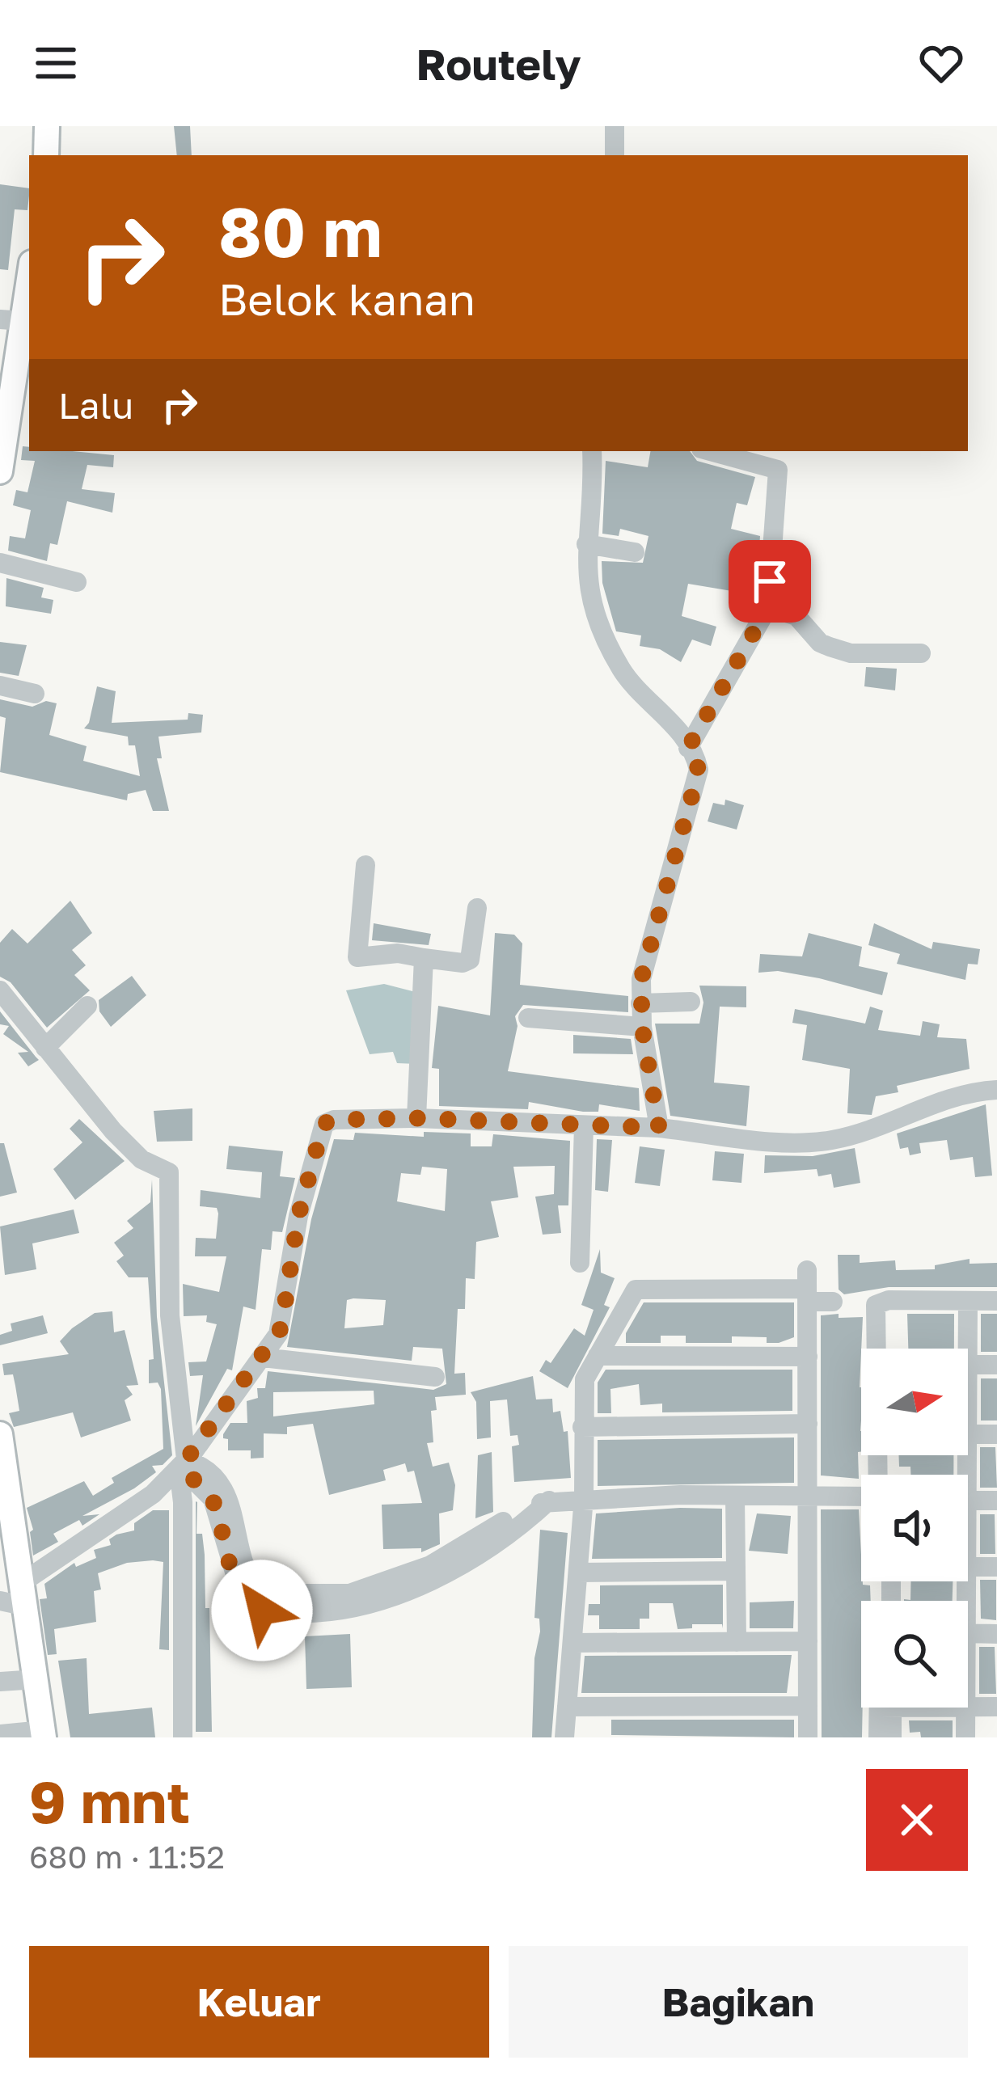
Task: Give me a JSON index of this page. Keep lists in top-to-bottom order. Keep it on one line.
{"north":"right","page":{"header":"Routely","turn":["80 m","Belok kanan"],"then":"Lalu","heading":["9 mnt","680 m · 11:52"],"buttons":["Keluar","Bagikan"]}}
